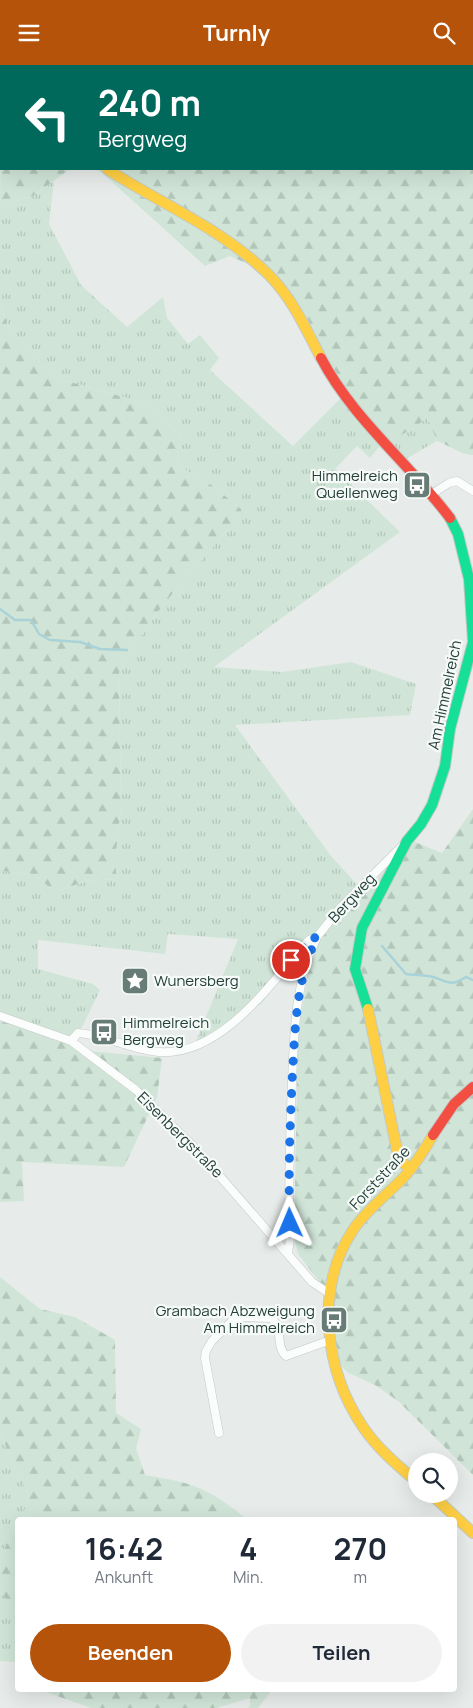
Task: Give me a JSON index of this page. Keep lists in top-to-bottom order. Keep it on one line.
{"streets":{"street":["Am Himmelreich","Bergweg","Eisenbergstraße","Forststraße"]},"crossings":[["Am Himmelreich","Bergweg"],["Am Himmelreich","Forststraße"],["Bergweg","Eisenbergstraße"],["Eisenbergstraße","Forststraße"]],"places":{"bus stop":["Himmelreich Quellenweg","Himmelreich Bergweg","Grambach Abzweigung Am Himmelreich"],"place":["Wunersberg"]},"page":{"header":"Turnly","turn":["240 m","Bergweg"],"eta":["16:42","Ankunft","4","Min.","270","m"],"buttons":["Beenden","Teilen"]}}
